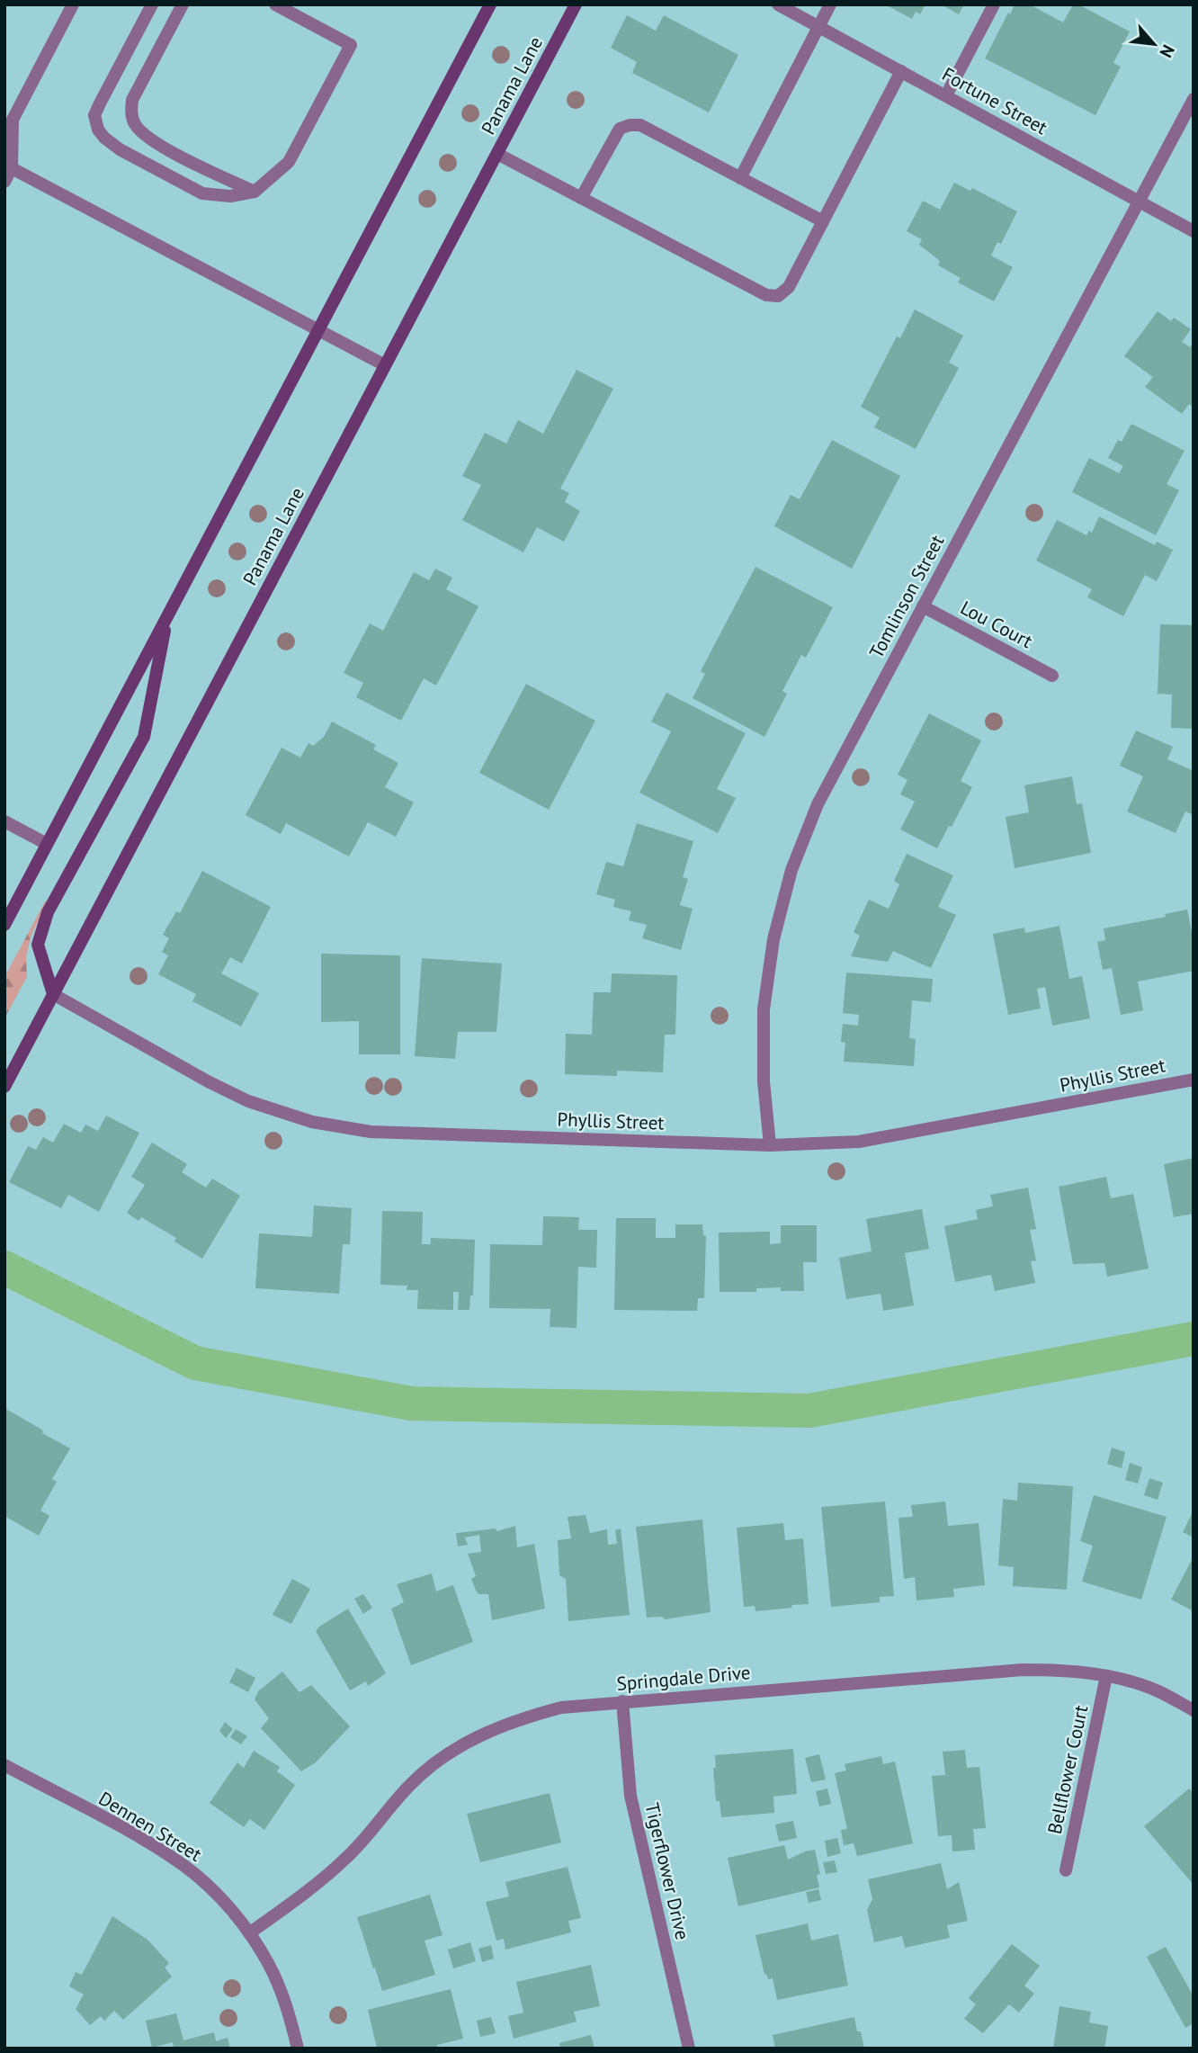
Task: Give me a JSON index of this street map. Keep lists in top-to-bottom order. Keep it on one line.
{"streets":{"main road":["Panama Lane"],"street":["Fortune Street","Tomlinson Street","Lou Court","Phyllis Street","Springdale Drive","Bellflower Court","Dennen Street","Tigerflower Drive"]},"crossings":[["Panama Lane","Phyllis Street"],["Fortune Street","Tomlinson Street"],["Tomlinson Street","Lou Court"],["Tomlinson Street","Phyllis Street"],["Springdale Drive","Bellflower Court"],["Springdale Drive","Dennen Street"],["Springdale Drive","Tigerflower Drive"]],"north":"bottom right"}
